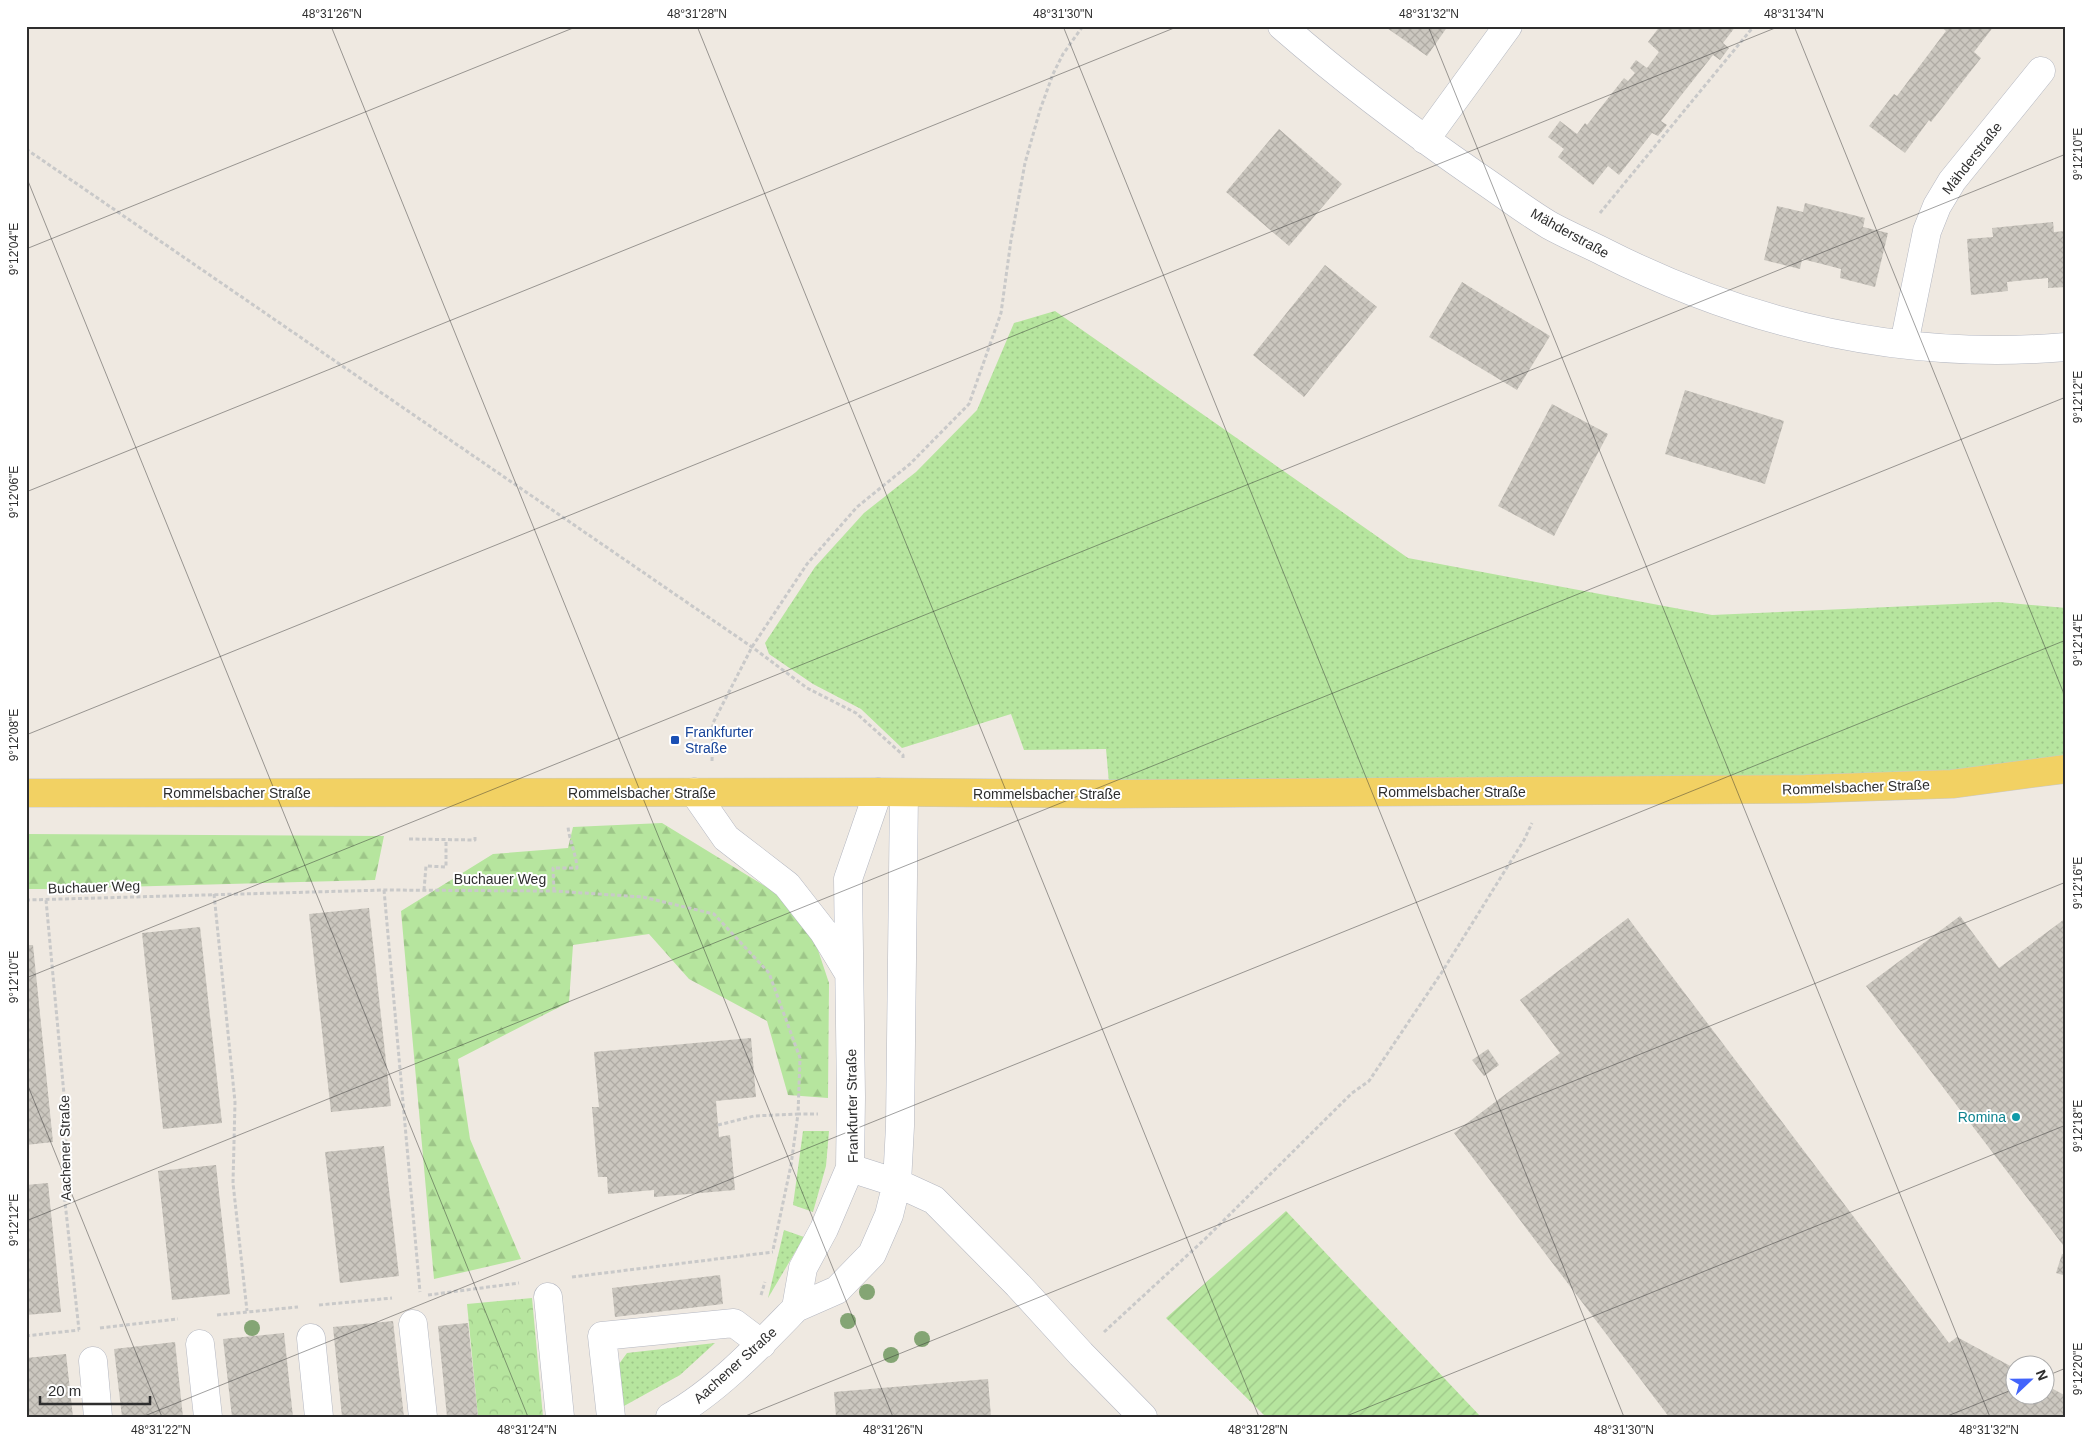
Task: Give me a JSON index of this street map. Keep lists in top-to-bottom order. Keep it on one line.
{"streets":{"main road":["Rommelsbacher Straße"],"street":["Mähderstraße","Frankfurter Straße","Aachener Straße"],"path":["Buchauer Weg"]},"crossings":[["Rommelsbacher Straße","Frankfurter Straße"],["Buchauer Weg","Aachener Straße"],["Frankfurter Straße","Aachener Straße"]],"places":{"transit":["Frankfurter Straße"],"other":["Romina"]},"scale_bar":"20 m","north":"right","coordinates":["48°31'26\"N","48°31'28\"N","48°31'30\"N","48°31'32\"N","48°31'34\"N","9°12'10\"E","9°12'04\"E","9°12'12\"E","9°12'06\"E","9°12'14\"E","9°12'08\"E","9°12'16\"E","9°12'18\"E","9°12'20\"E","48°31'22\"N","48°31'24\"N"]}
